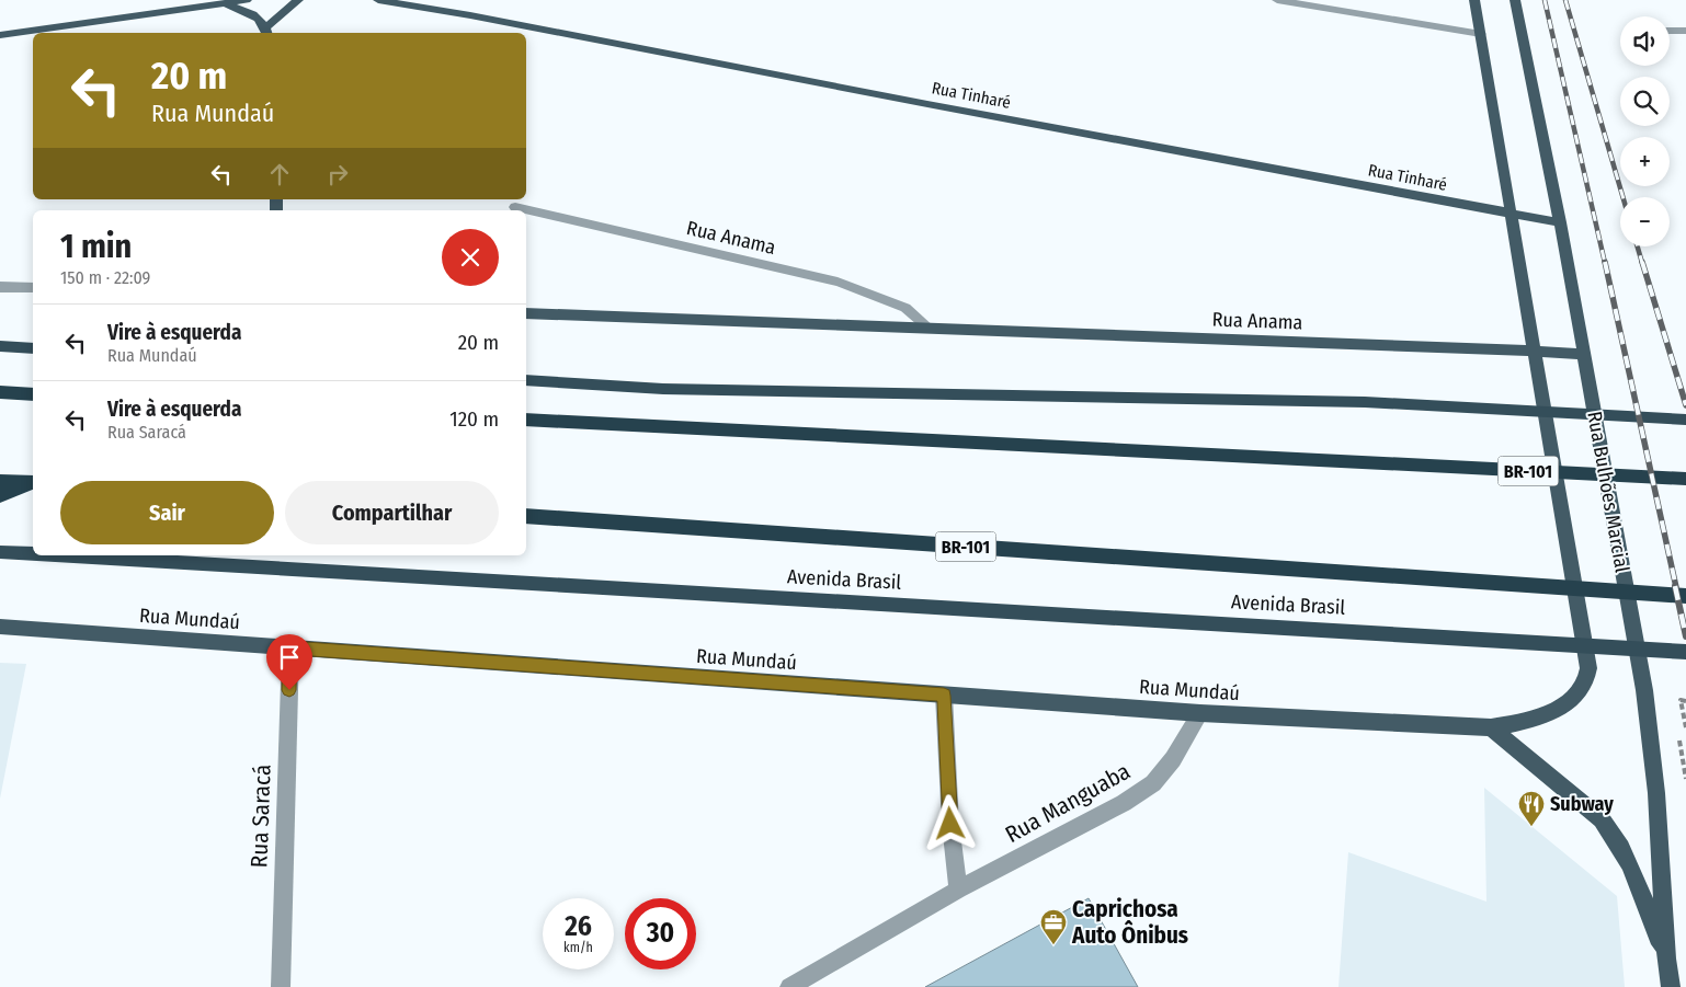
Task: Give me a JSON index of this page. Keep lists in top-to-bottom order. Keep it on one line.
{"streets":{"highway":["BR-101","Avenida Brasil"],"main road":["Rua Tinharé","Rua Anama","Rua Bulhões Marcial","Rua Mundaú"],"street":["Rua Manguaba","Rua Saracá"]},"crossings":[["Rua Tinharé","Rua Bulhões Marcial"],["Rua Anama","Rua Bulhões Marcial"],["Rua Mundaú","Rua Manguaba"],["Rua Mundaú","Rua Saracá"]],"places":{"restaurant":["Subway"],"office":["Caprichosa Auto Ônibus"]},"page":{"map_buttons":["+","−"],"turn":["20 m","Rua Mundaú"],"heading":["1 min","150 m · 22:09"],"list":[{"name":"Vire à esquerda","note":"Rua Mundaú","value":"20 m"},{"name":"Vire à esquerda","note":"Rua Saracá","value":"120 m"}],"buttons":["Sair","Compartilhar"],"speed":"26 km/h","limit":"30"}}
